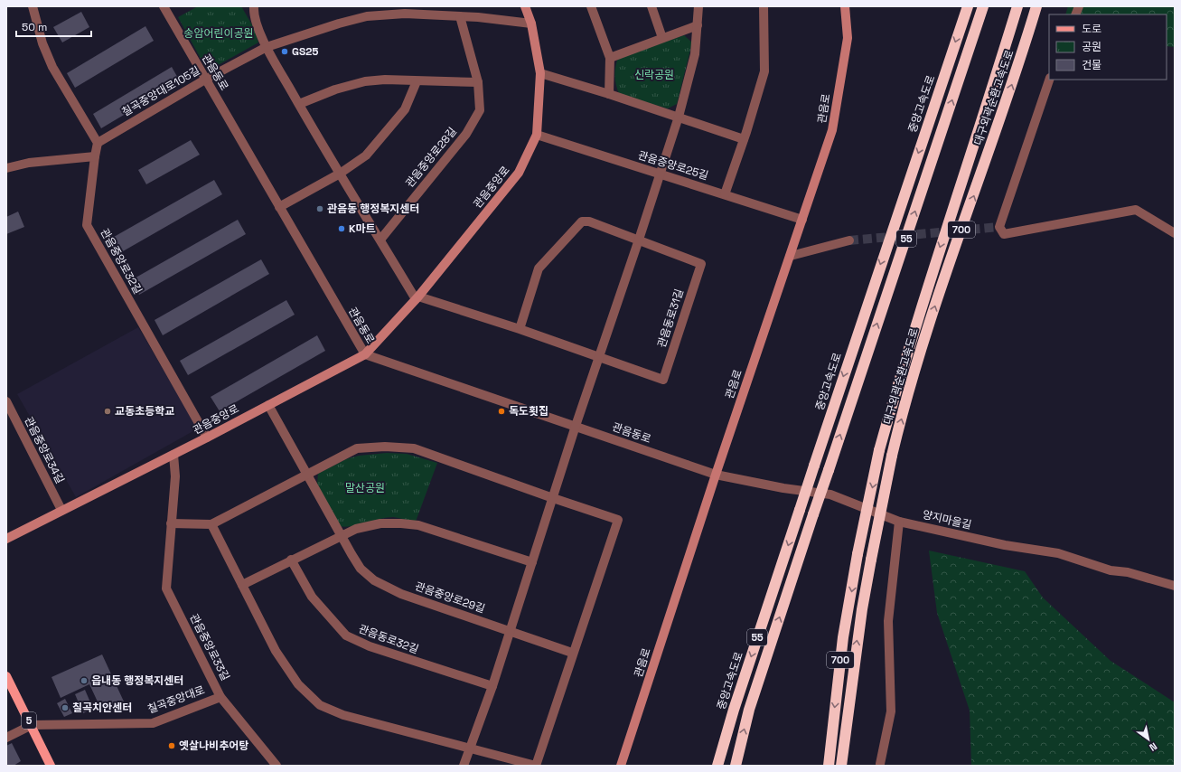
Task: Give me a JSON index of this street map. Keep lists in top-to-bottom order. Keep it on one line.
{"streets":{"highway":["대구외곽순환고속도로","중앙고속도로","700","55"],"main road":["관음로","관음중앙로","5"],"street":["관음동로","칠곡중앙대로105길","관음중앙로28길","관음중앙로25길","관음중앙로32길","관음동로31길","관음중앙로34길","양지마을길","관음중앙로29길","관음동로32길","관음중앙로33길","칠곡중앙대로"]},"crossings":[["관음동로","칠곡중앙대로105길"],["관음동로","관음로"],["관음동로","관음중앙로"],["관음동로","양지마을길"],["칠곡중앙대로105길","관음중앙로28길"],["칠곡중앙대로105길","관음중앙로"],["칠곡중앙대로105길","관음중앙로32길"],["관음로","관음중앙로25길"],["관음로","양지마을길"],["관음중앙로25길","관음중앙로"],["관음중앙로","관음중앙로32길"],["관음중앙로","관음중앙로34길"],["관음중앙로","관음중앙로29길"],["관음중앙로","관음중앙로33길"],["관음중앙로33길","칠곡중앙대로"],["칠곡중앙대로","5"]],"parks":["송암어린이공원","신락공원","말산공원"],"places":["GS25","관음동 행정복지센터","K마트","교동초등학교","독도횟집","읍내동 행정복지센터","칠곡치안센터","옛살나비추어탕"],"legend":["도로","공원","건물"],"scale_bar":"50 m","north":"bottom right"}
